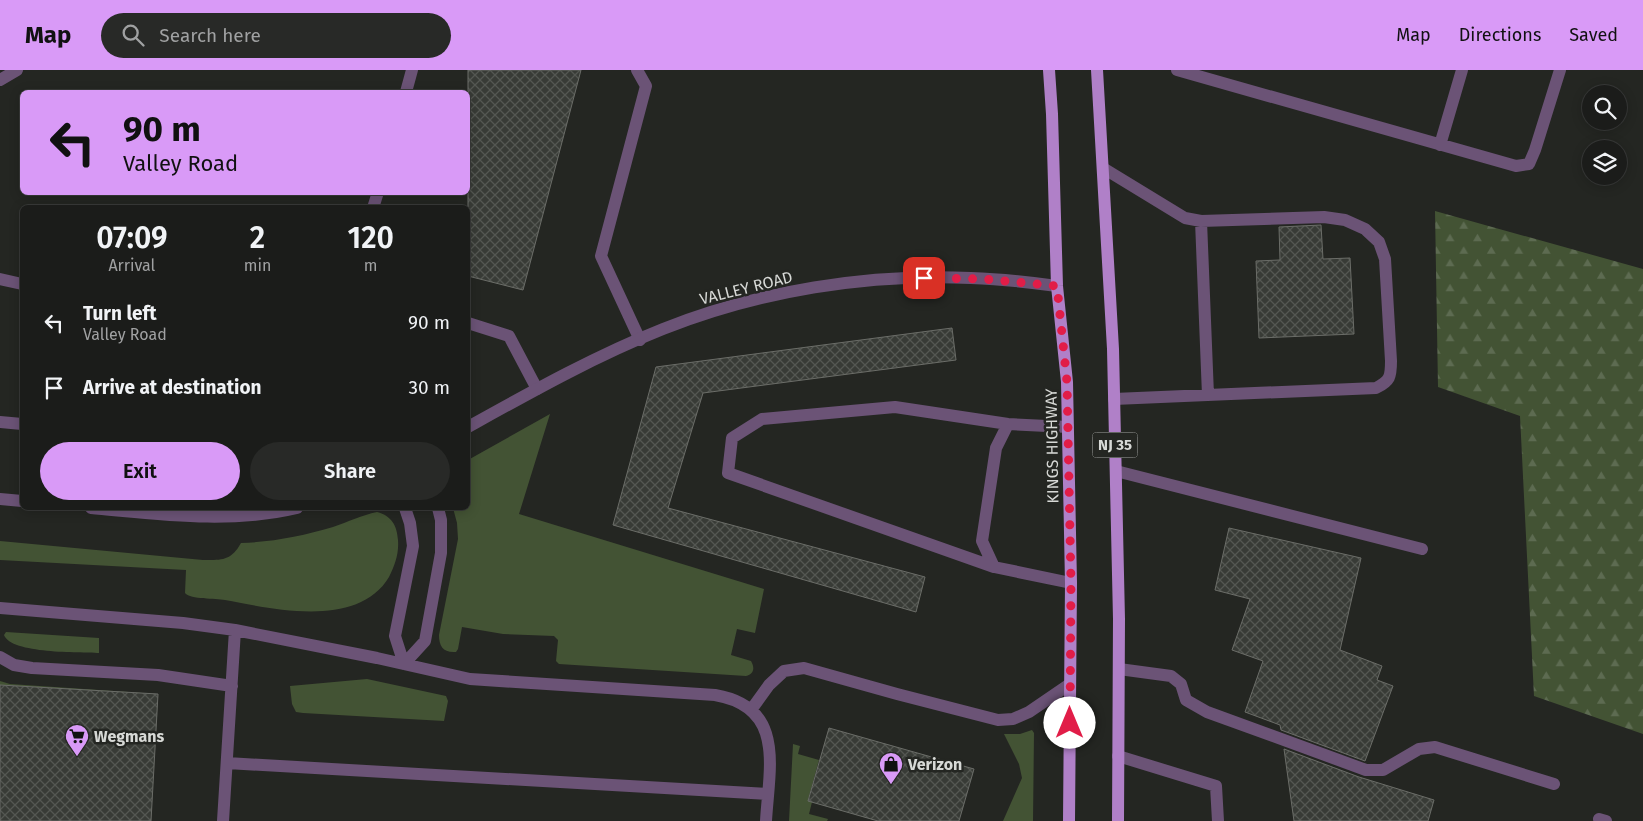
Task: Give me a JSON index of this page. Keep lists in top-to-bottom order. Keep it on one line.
{"streets":{"main road":["NJ 35","KINGS HIGHWAY"],"street":["VALLEY ROAD"]},"crossings":[["VALLEY ROAD","KINGS HIGHWAY"]],"places":{"supermarket":["Wegmans"],"shop":["Verizon"]},"page":{"header":"Map","search":"Search here","nav":["Map","Directions","Saved"],"turn":["90 m","Valley Road"],"eta":["07:09","Arrival","2","min","120","m"],"list":[{"name":"Turn left","note":"Valley Road","value":"90 m"},{"name":"Arrive at destination","value":"30 m"}],"buttons":["Exit","Share"]}}
